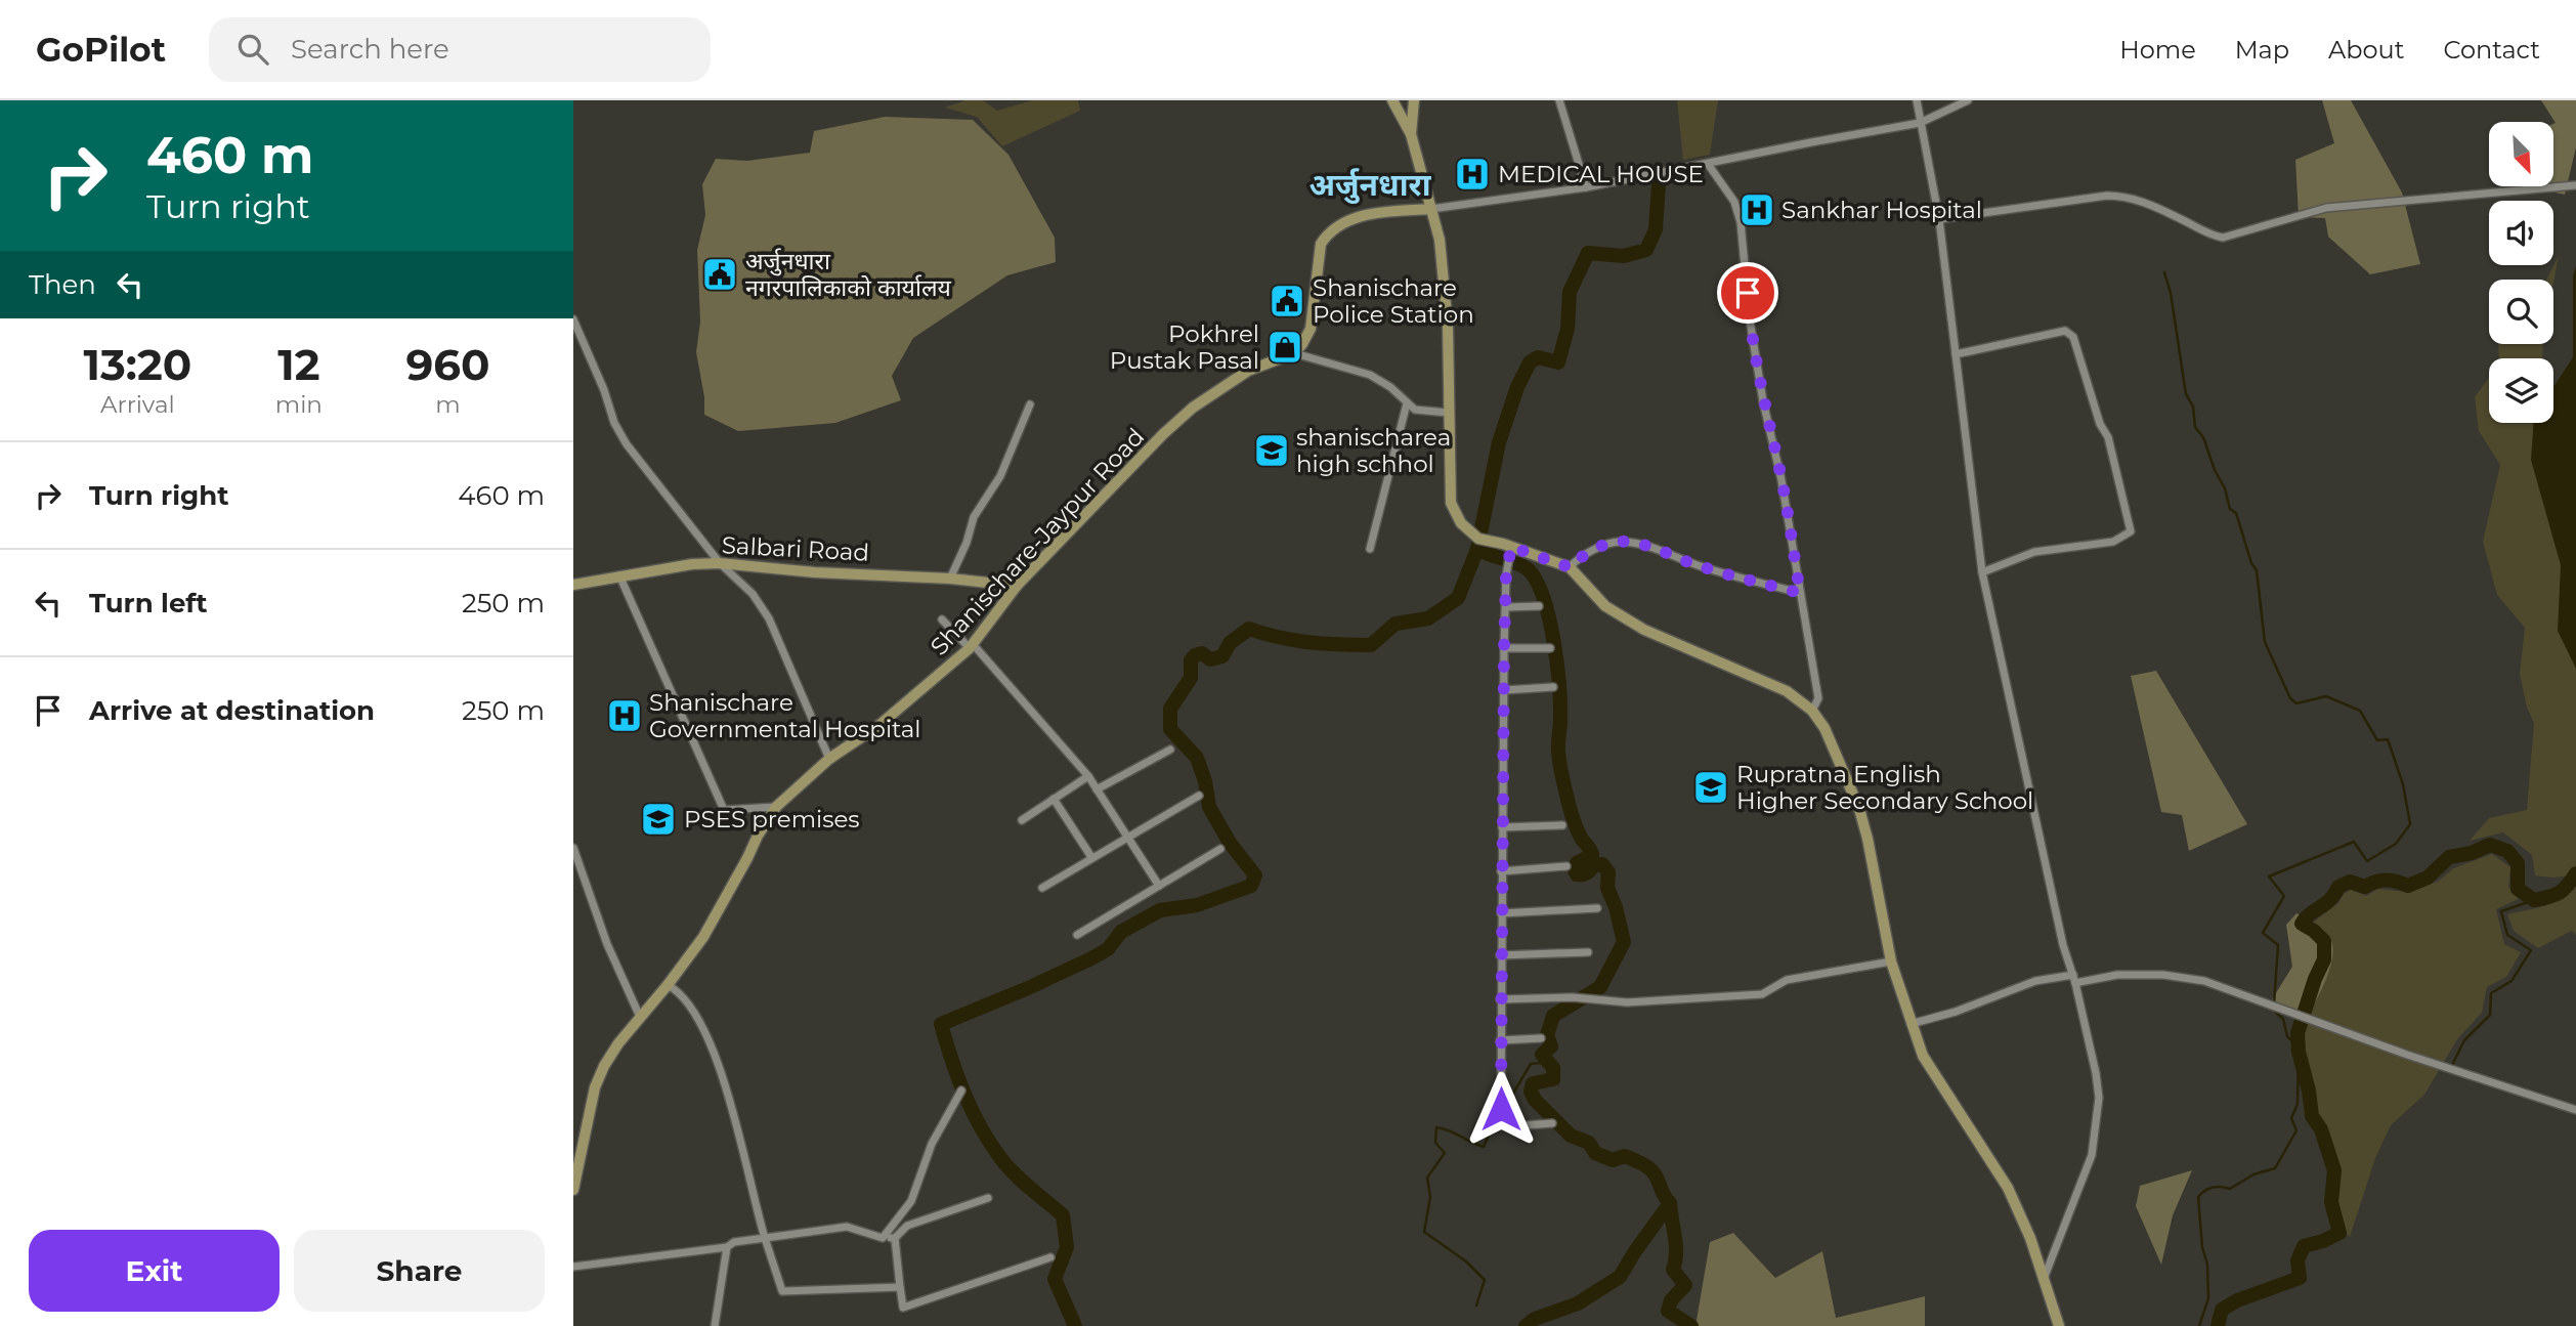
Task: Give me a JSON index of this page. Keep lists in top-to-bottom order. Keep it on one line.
{"streets":{"street":["Shanischare-Jaypur Road","Salbari Road"]},"crossings":[["Shanischare-Jaypur Road","Salbari Road"]],"districts":["अर्जुनधारा"],"places":{"hospital":["MEDICAL HOUSE","Sankhar Hospital","Shanischare Governmental Hospital"],"public building":["अर्जुनधारा नगरपालिकाको कार्यालय","Shanischare Police Station"],"shop":["Pokhrel Pustak Pasal"],"school or university":["shanischarea high schhol","Rupratna English Higher Secondary School","PSES premises"]},"north":"bottom right","page":{"header":"GoPilot","search":"Search here","nav":["Home","Map","About","Contact"],"turn":["460 m","Turn right"],"then":"Then","eta":["13:20","Arrival","12","min","960","m"],"list":[{"name":"Turn right","value":"460 m"},{"name":"Turn left","value":"250 m"},{"name":"Arrive at destination","value":"250 m"}],"buttons":["Exit","Share"]}}
